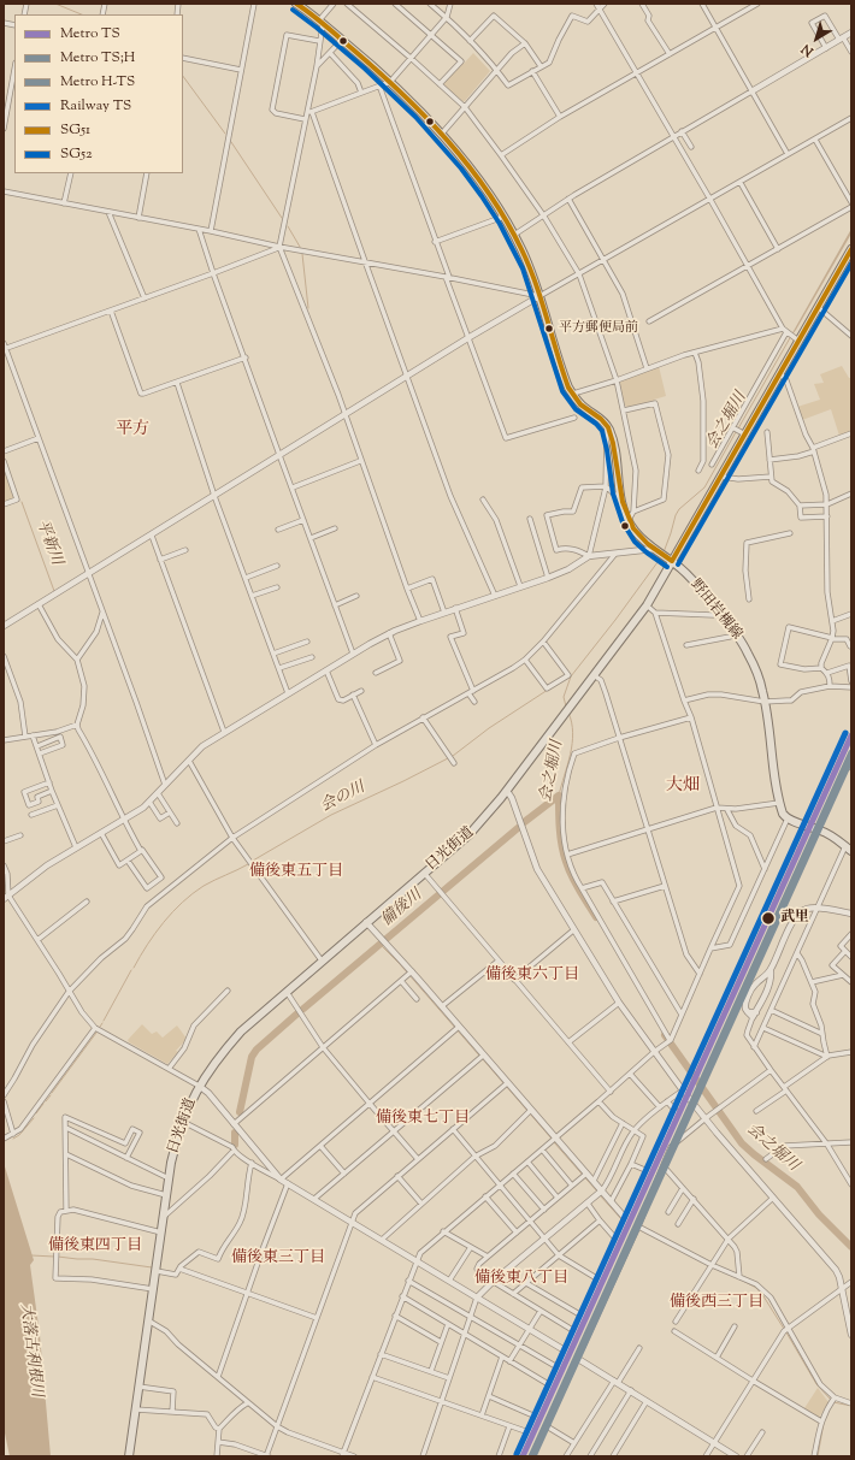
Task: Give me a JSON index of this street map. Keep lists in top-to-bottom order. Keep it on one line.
{"streets":{"main road":["野田岩槻線","日光街道"]},"crossings":[["野田岩槻線","日光街道"]],"districts":["平方","大畑","備後東五丁目","備後東六丁目","備後東七丁目","備後東四丁目","備後東三丁目","備後東八丁目","備後西三丁目"],"water":["会之堀川","平新川","会の川","備後川","大落古利根川"],"places":["平方郵便局前","武里"],"lines":["transit line SG51","transit line SG52","rail line TS","metro line TS","metro line TS;H","metro line H-TS"],"legend":["Metro TS","Metro TS;H","Metro H-TS","Railway TS","SG51","SG52"],"north":"bottom left"}
